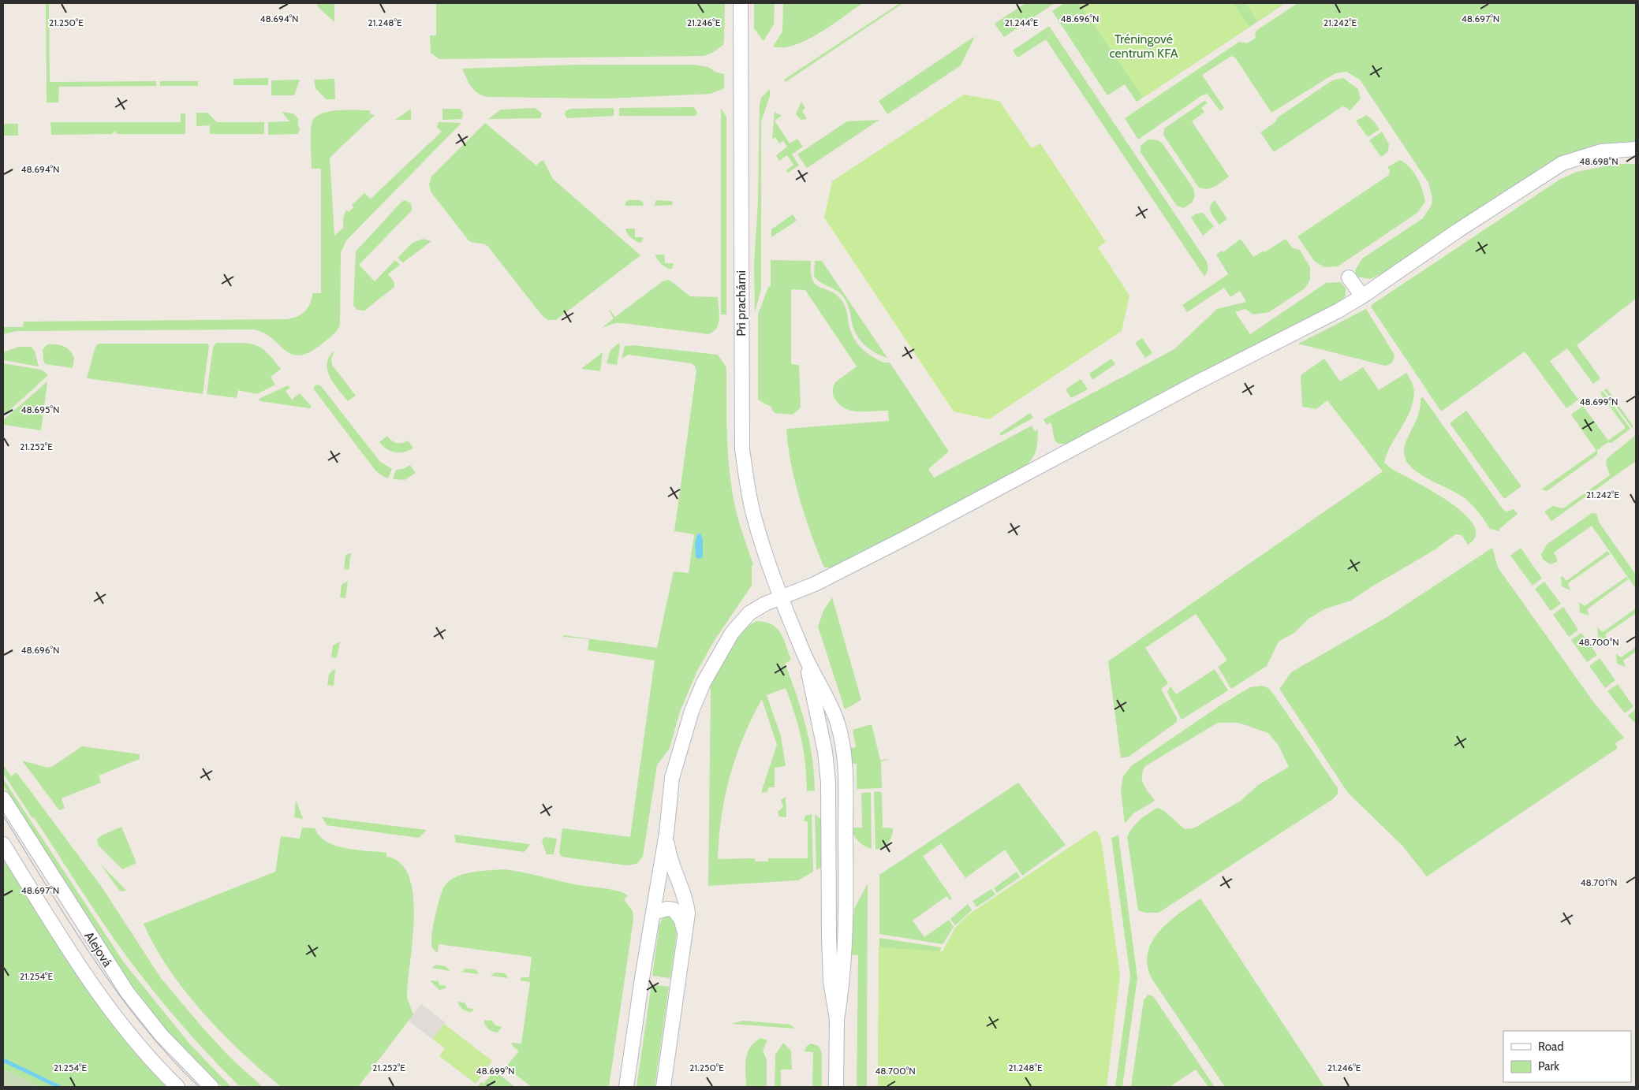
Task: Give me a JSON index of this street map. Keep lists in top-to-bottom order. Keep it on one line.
{"streets":{"street":["Pri prachárni","Alejová"]},"parks":["Tréningové centrum KFA"],"legend":["Road","Park"],"coordinates":["48.694°N","48.696°N","48.697°N","21.250°E","21.248°E","21.246°E","21.244°E","21.242°E","48.698°N","48.699°N","48.695°N","21.252°E","48.700°N","48.701°N","21.254°E"]}
